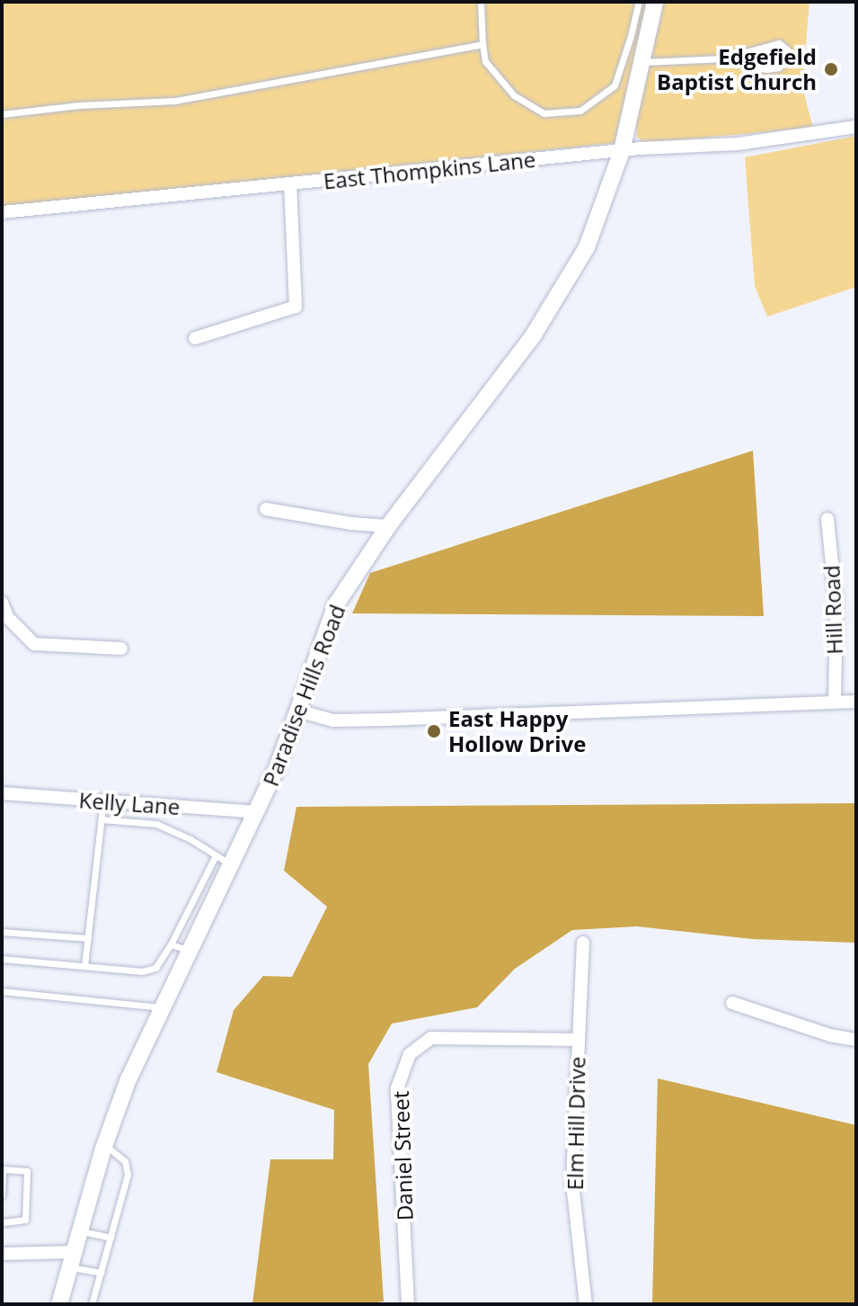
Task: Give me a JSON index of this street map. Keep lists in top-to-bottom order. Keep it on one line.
{"streets":{"street":["East Thompkins Lane","Hill Road","Paradise Hills Road","Kelly Lane","Elm Hill Drive","Daniel Street"]},"crossings":[["East Thompkins Lane","Paradise Hills Road"],["Paradise Hills Road","Kelly Lane"],["Elm Hill Drive","Daniel Street"]],"places":["Edgefield Baptist Church","East Happy Hollow Drive"]}
